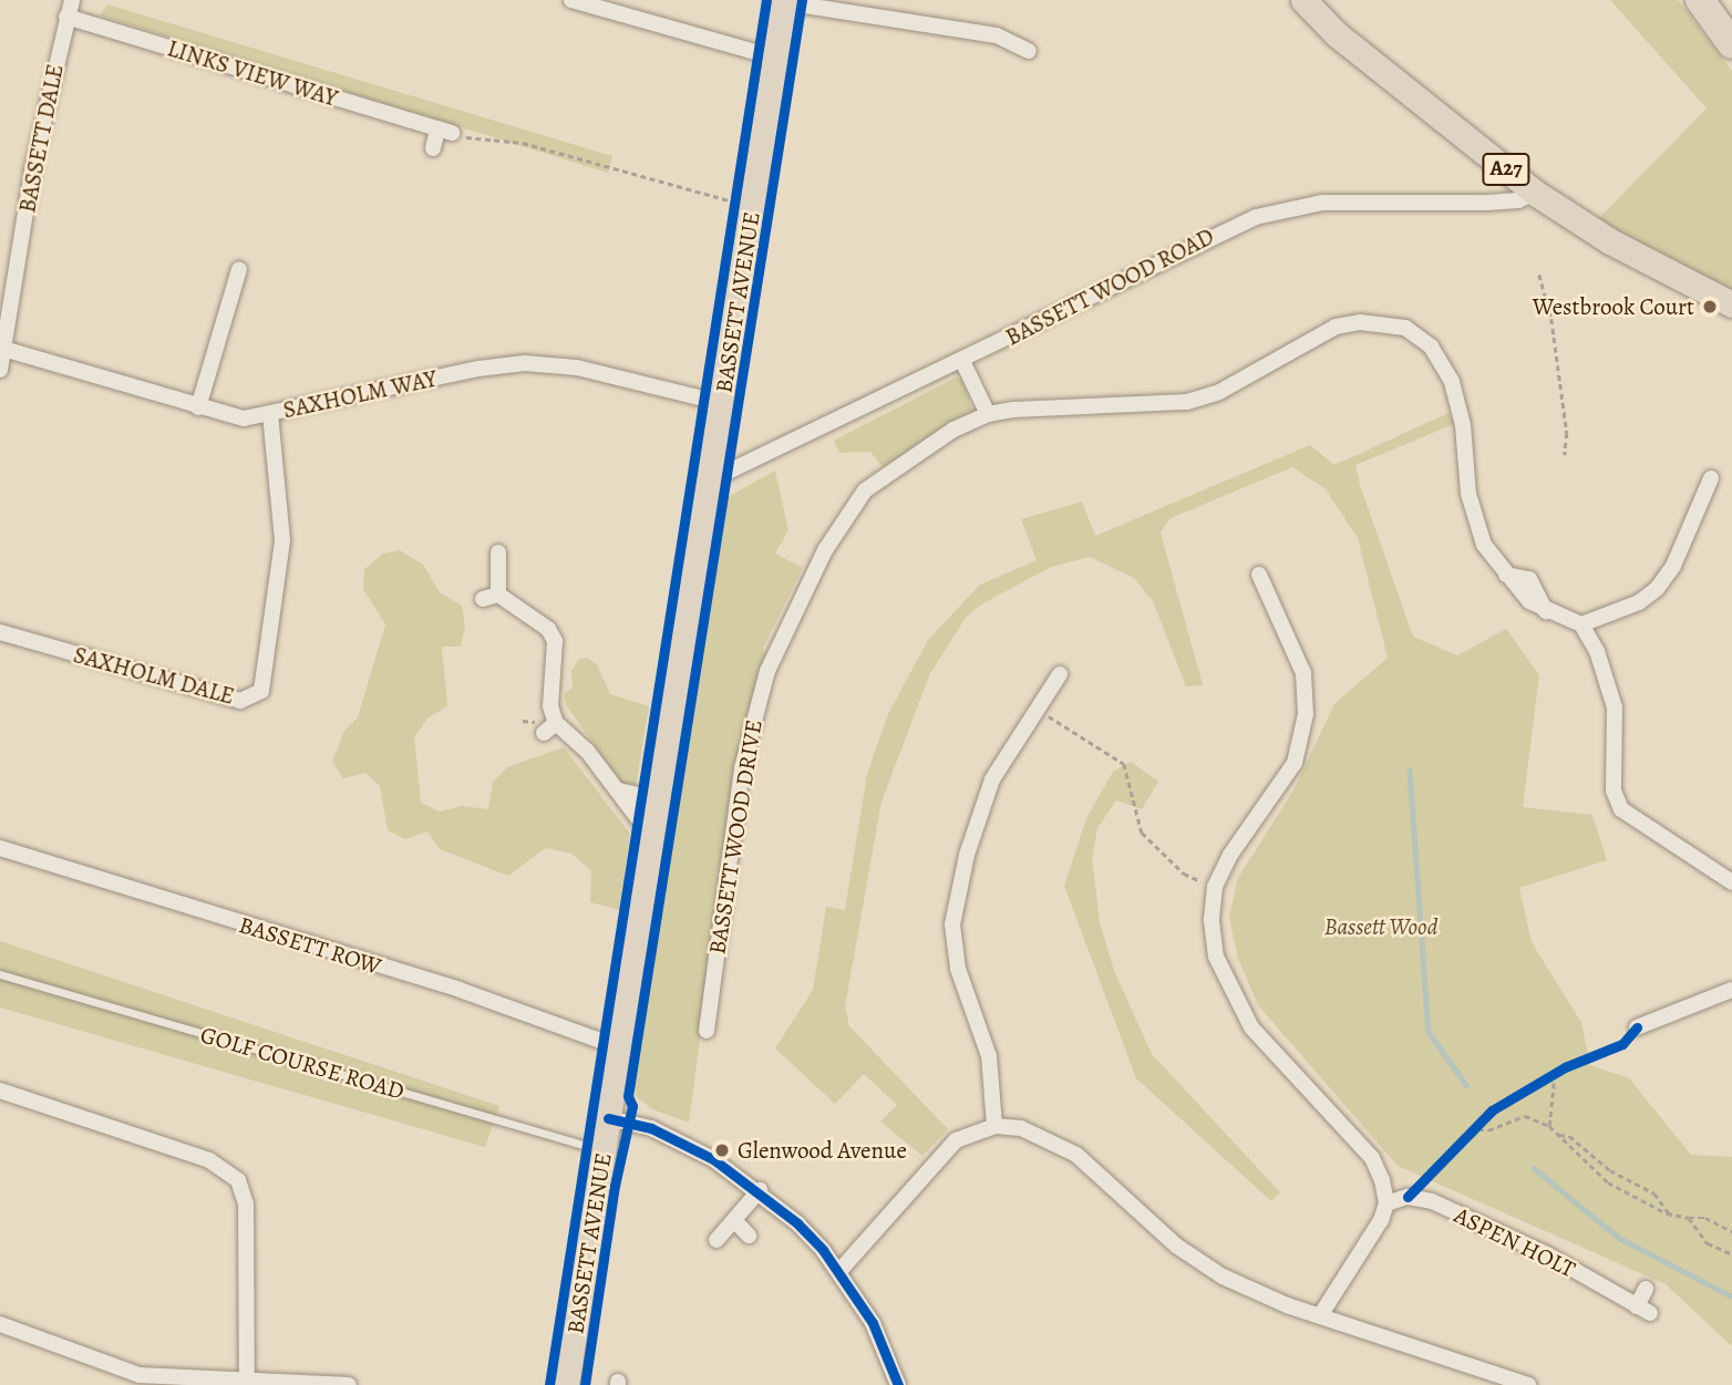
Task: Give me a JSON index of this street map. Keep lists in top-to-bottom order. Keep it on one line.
{"streets":{"main road":["A27","BASSETT AVENUE"],"street":["LINKS VIEW WAY","BASSETT DALE","BASSETT WOOD ROAD","SAXHOLM WAY","SAXHOLM DALE","BASSETT WOOD DRIVE","BASSETT ROW","ASPEN HOLT"],"lane":["GOLF COURSE ROAD"]},"crossings":[["LINKS VIEW WAY","BASSETT DALE"],["BASSETT DALE","SAXHOLM WAY"],["A27","BASSETT WOOD ROAD"],["BASSETT WOOD ROAD","BASSETT AVENUE"],["BASSETT AVENUE","SAXHOLM WAY"],["BASSETT AVENUE","BASSETT ROW"],["BASSETT AVENUE","GOLF COURSE ROAD"],["SAXHOLM WAY","SAXHOLM DALE"]],"parks":["Bassett Wood"],"places":["Westbrook Court","Glenwood Avenue"]}
